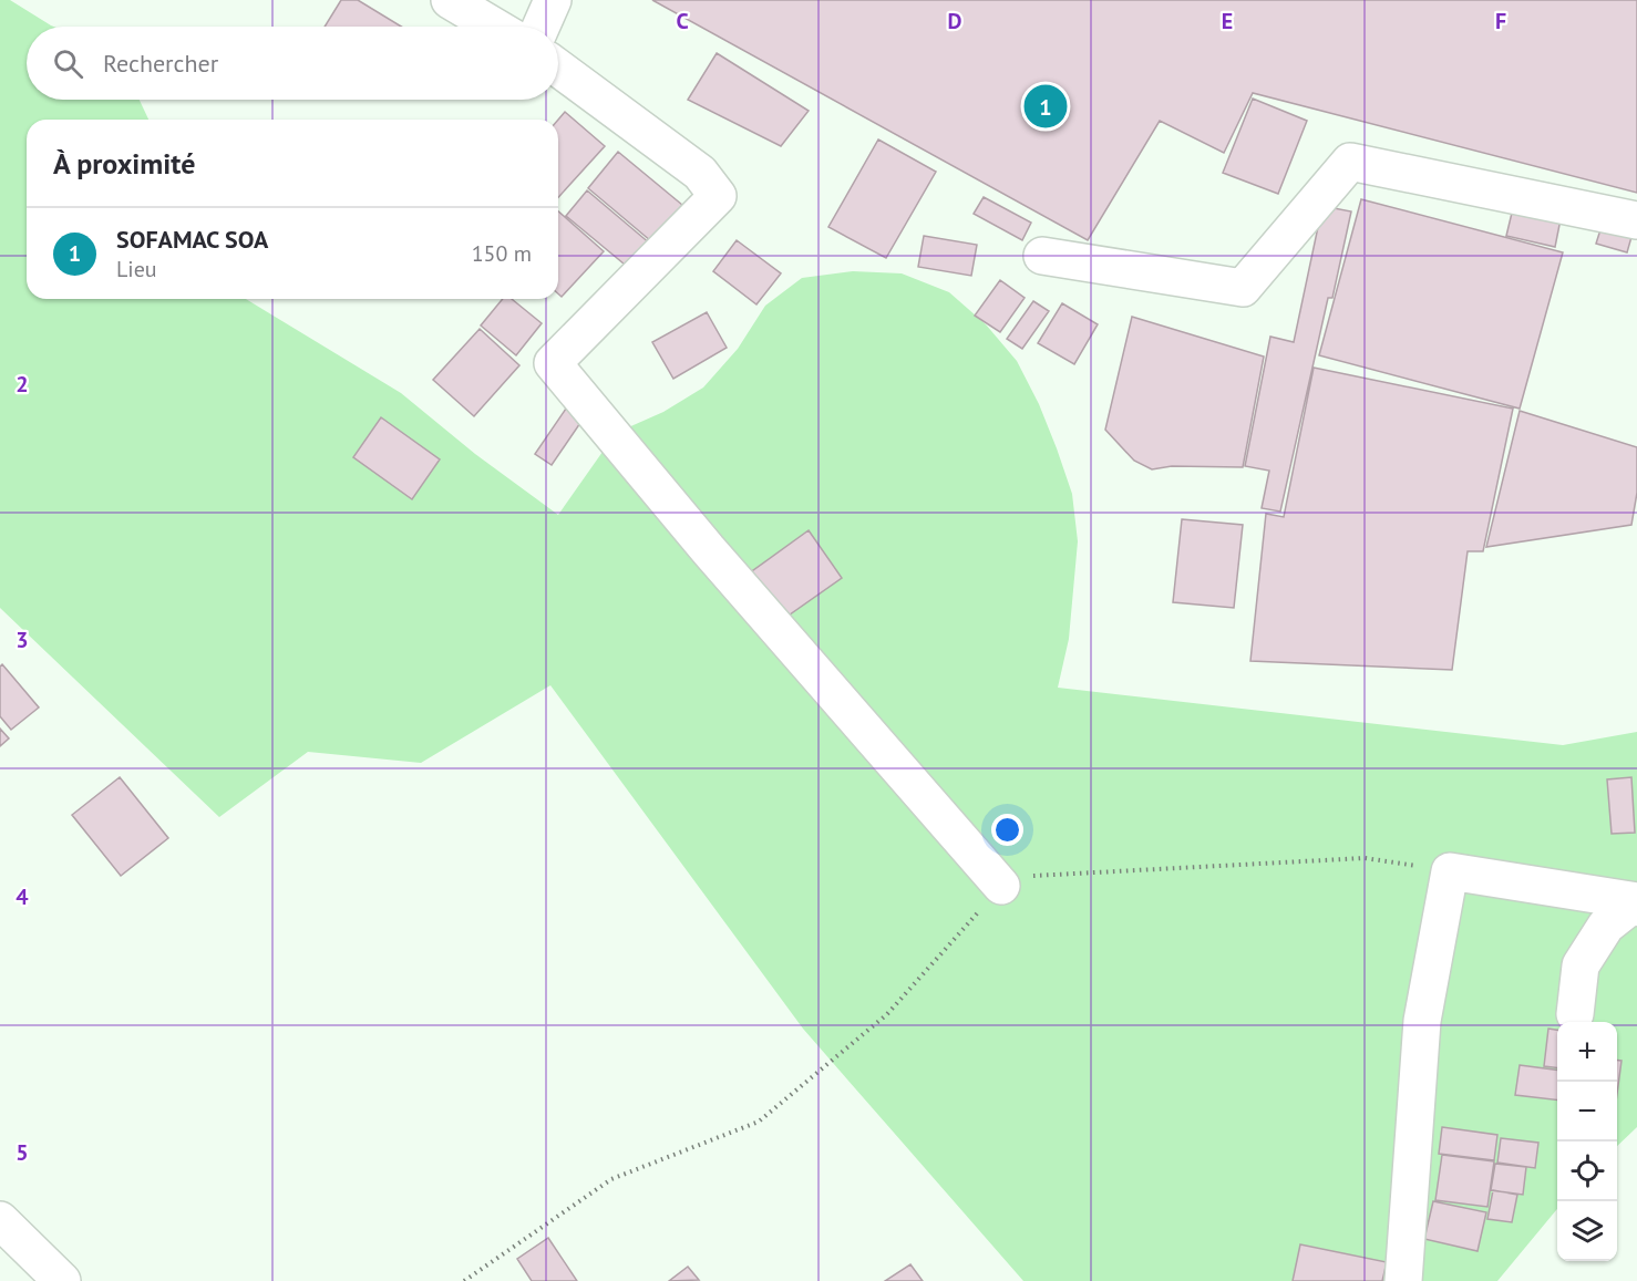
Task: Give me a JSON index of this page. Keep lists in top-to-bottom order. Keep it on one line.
{"page":{"search":"Rechercher","pins":"1","heading":"À proximité","list":[{"mark":"1","name":"SOFAMAC SOA","note":"Lieu","value":"150 m"}],"map_buttons":["+","−"]},"grid":{"columns":["C","D","E","F"],"rows":["2","3","4","5"]}}
